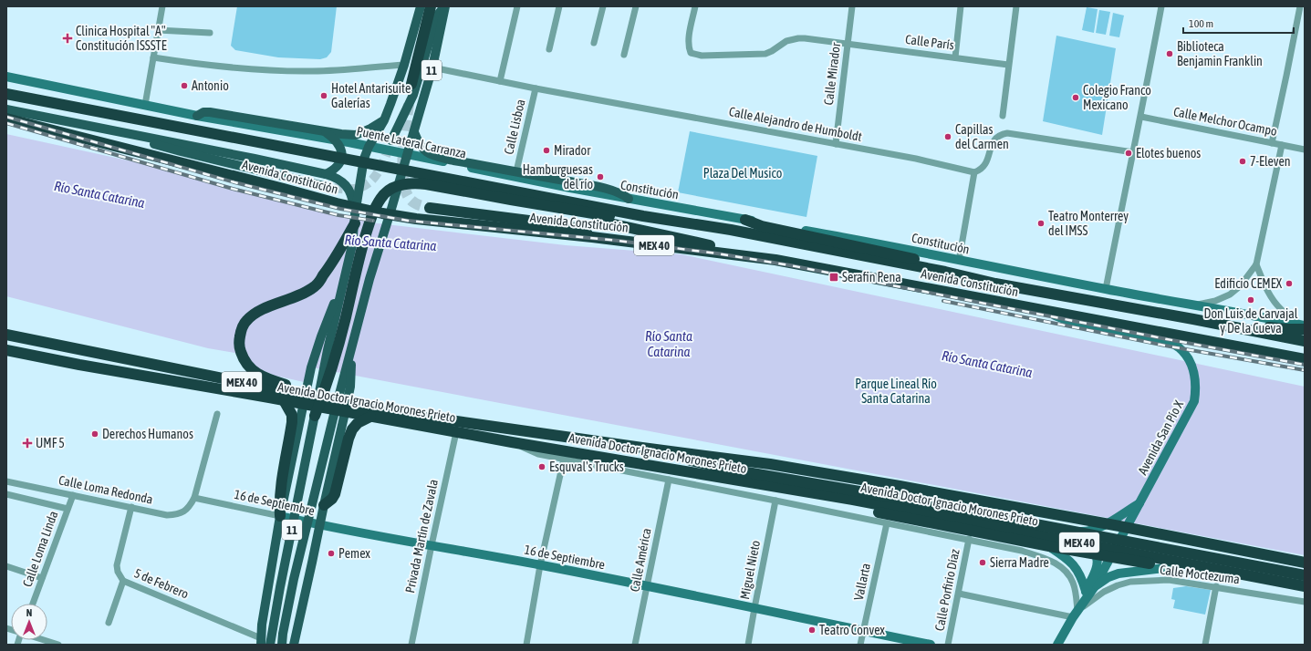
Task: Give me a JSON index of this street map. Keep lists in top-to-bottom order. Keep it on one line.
{"streets":{"highway":["Avenida Constitución","MEX 40","Avenida Doctor Ignacio Morones Prieto"],"main road":["11"],"street":["Calle París","Calle Mirador","Calle Melchor Ocampo","Calle Alejandro de Humboldt","Calle Lisboa","Puente Lateral Carranza","Constitución","Avenida San Pío X","Calle Loma Redonda","16 de Septiembre","Privada Martín de Zavala","Calle Loma Linda","Calle América","Miguel Nieto","Calle Moctezuma","Vallarta","5 de Febrero","Calle Porfirio Díaz"]},"crossings":[["Calle París","Calle Mirador"],["11","Calle Alejandro de Humboldt"],["11","Avenida Constitución"],["Calle Mirador","Calle Alejandro de Humboldt"],["Calle Alejandro de Humboldt","Calle Lisboa"],["Puente Lateral Carranza","Constitución"],["Avenida Constitución","Avenida San Pío X"],["MEX 40","Avenida Doctor Ignacio Morones Prieto"],["MEX 40","Avenida San Pío X"],["Avenida Doctor Ignacio Morones Prieto","Privada Martín de Zavala"],["Avenida San Pío X","Calle Moctezuma"],["Calle Loma Redonda","16 de Septiembre"],["Calle Loma Redonda","Calle Loma Linda"],["Calle Loma Redonda","5 de Febrero"],["16 de Septiembre","Privada Martín de Zavala"],["16 de Septiembre","Calle América"],["16 de Septiembre","Miguel Nieto"],["16 de Septiembre","Vallarta"]],"water":["Río Santa Catarina"],"parks":["Plaza Del Musico","Parque Lineal Río Santa Catarina"],"places":{"health":["Clinica Hospital \"A\" Constitución ISSSTE","UMF 5"],"other":["Biblioteca Benjamin Franklin","Antonio","Hotel Antarisuite Galerías","Colegio Franco Mexicano","Capillas del Carmen","Mirador","Elotes buenos","7-Eleven","Hamburguesas del río","Teatro Monterrey del IMSS","Edificio CEMEX","Don Luis de Carvajal y De la Cueva","Derechos Humanos","Esquval's Trucks","Pemex","Sierra Madre","Teatro Convex"],"transit":["Serafin Pena"]},"scale_bar":"100 m","north":"top"}
